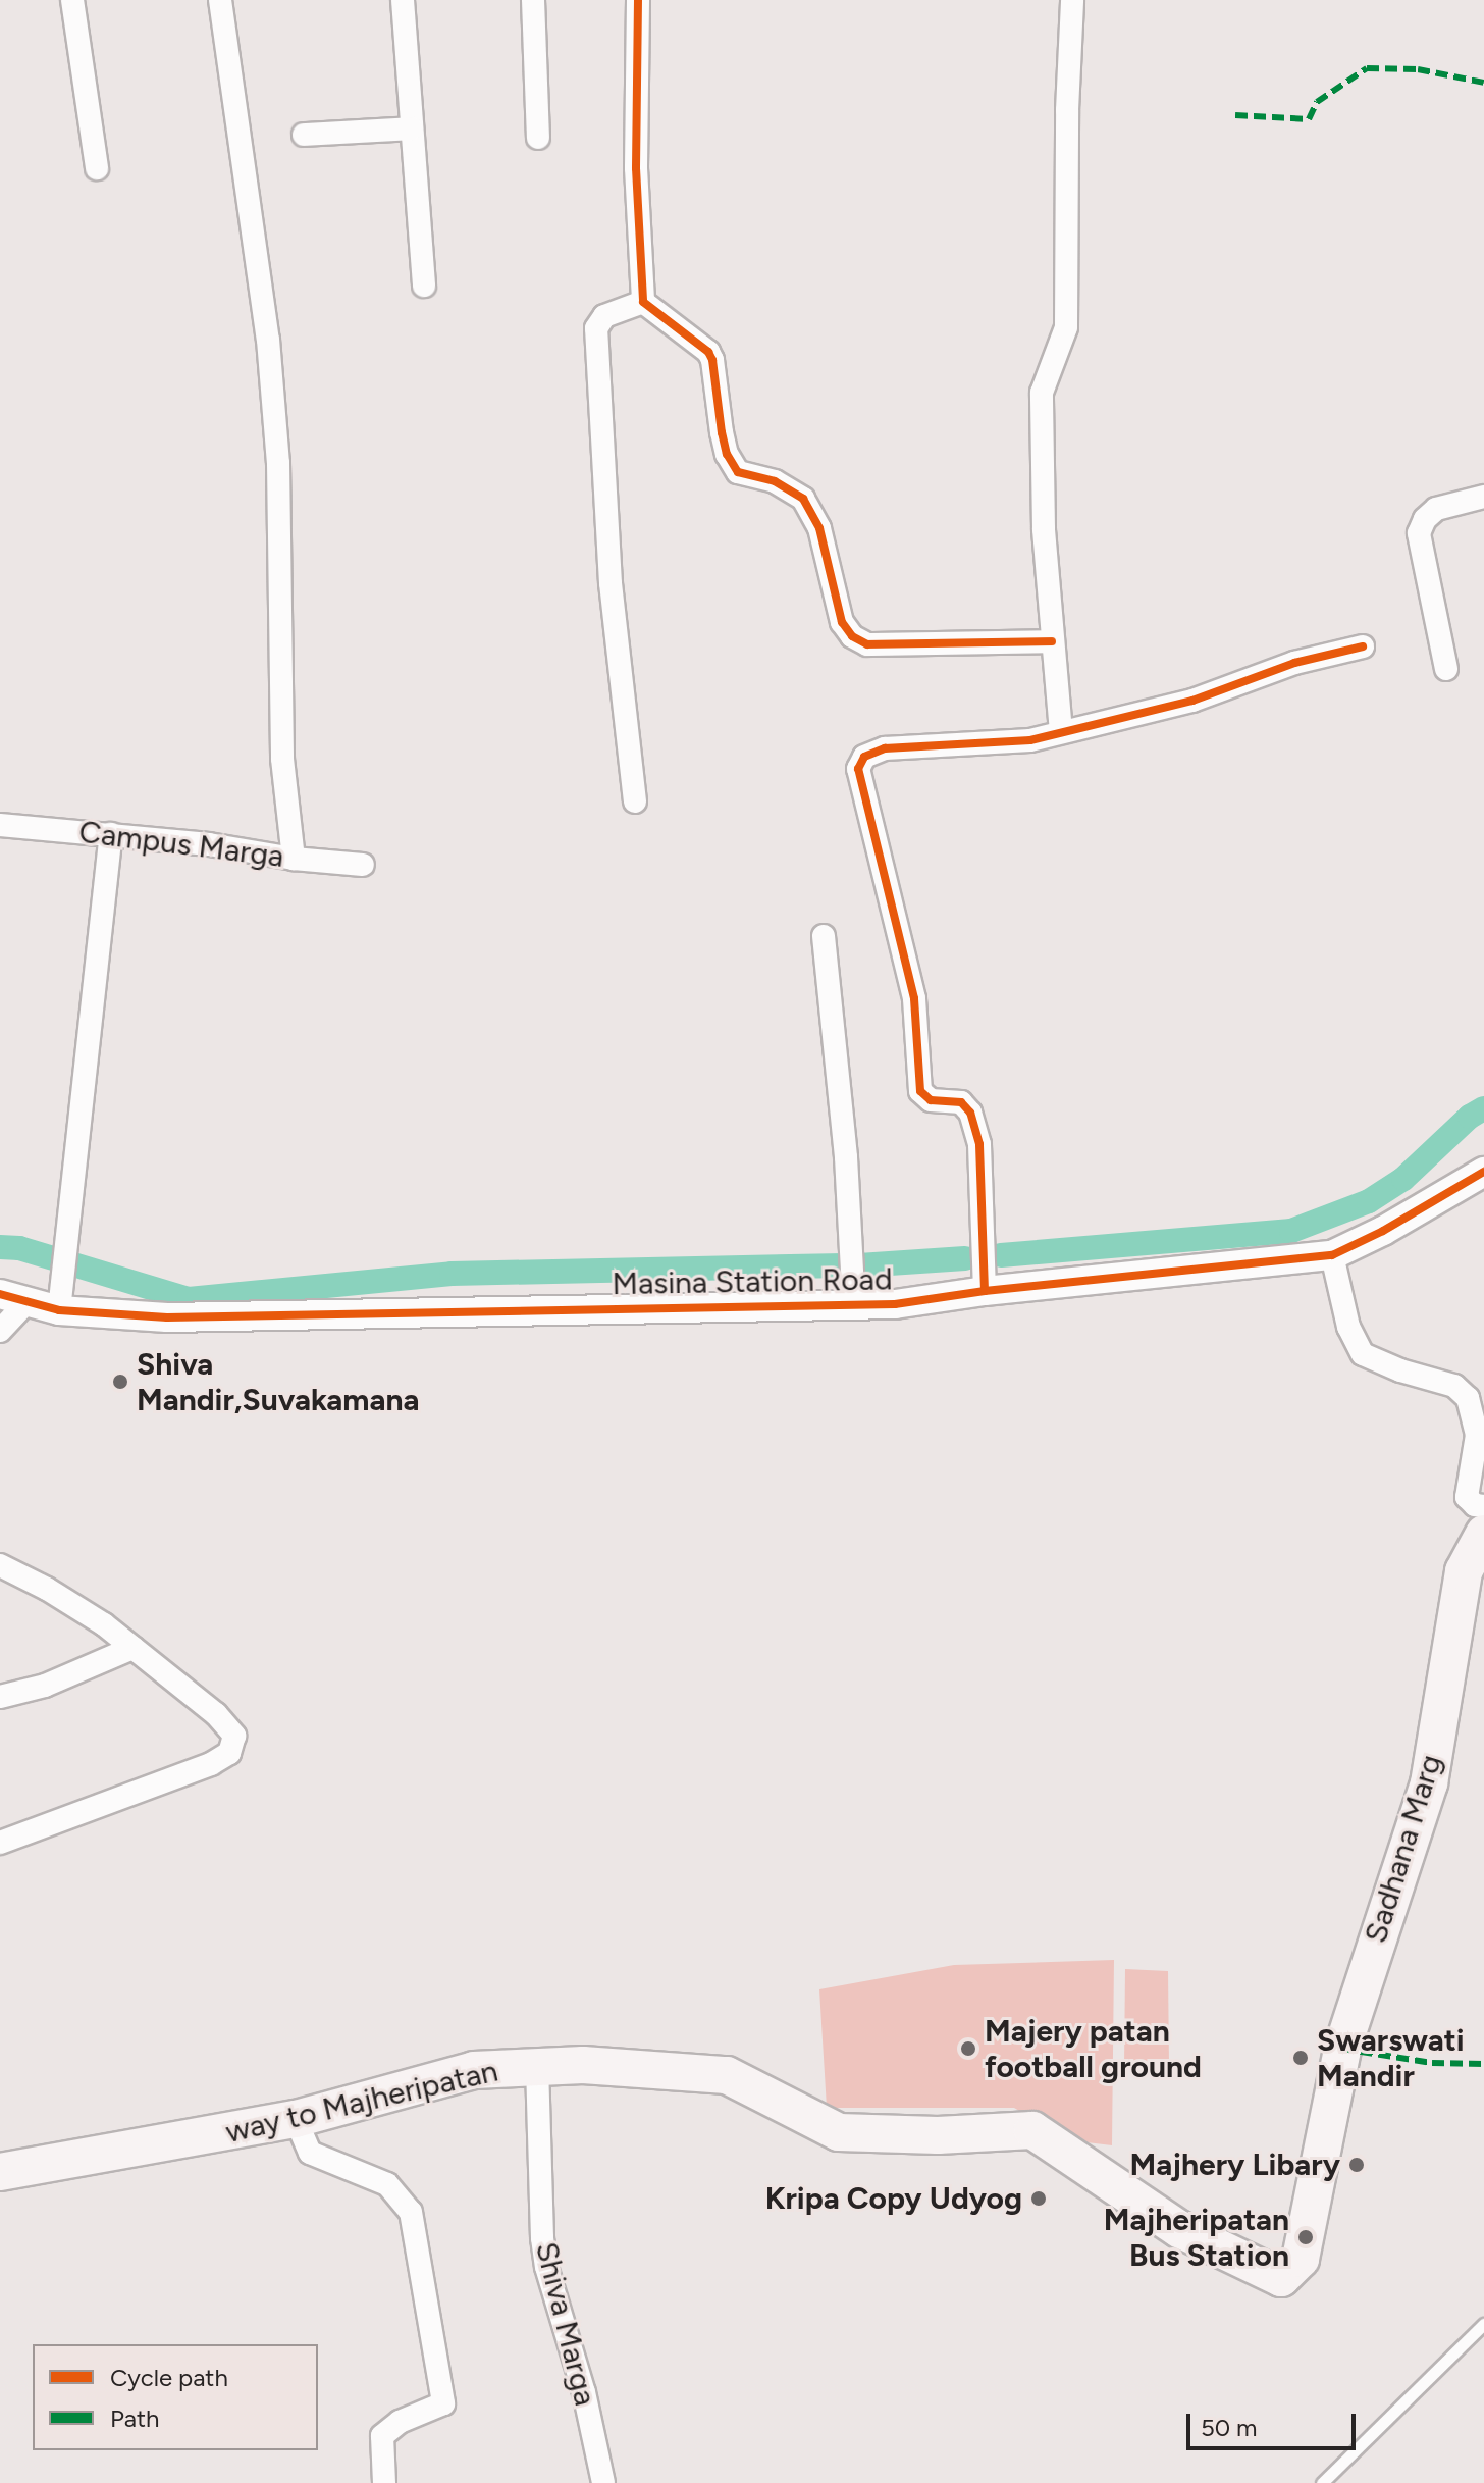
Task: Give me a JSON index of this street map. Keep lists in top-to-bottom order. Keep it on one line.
{"streets":{"main road":["Sadhana Marg","way to Majheripatan"],"street":["Campus Marga","Masina Station Road","Shiva Marga"]},"crossings":[["Sadhana Marg","way to Majheripatan"],["way to Majheripatan","Shiva Marga"]],"places":["Shiva Mandir,Suvakamana","Majery patan football ground","Swarswati Mandir","Majhery Libary","Kripa Copy Udyog","Majheripatan Bus Station"],"legend":["Cycle path","Path"],"scale_bar":"50 m"}
